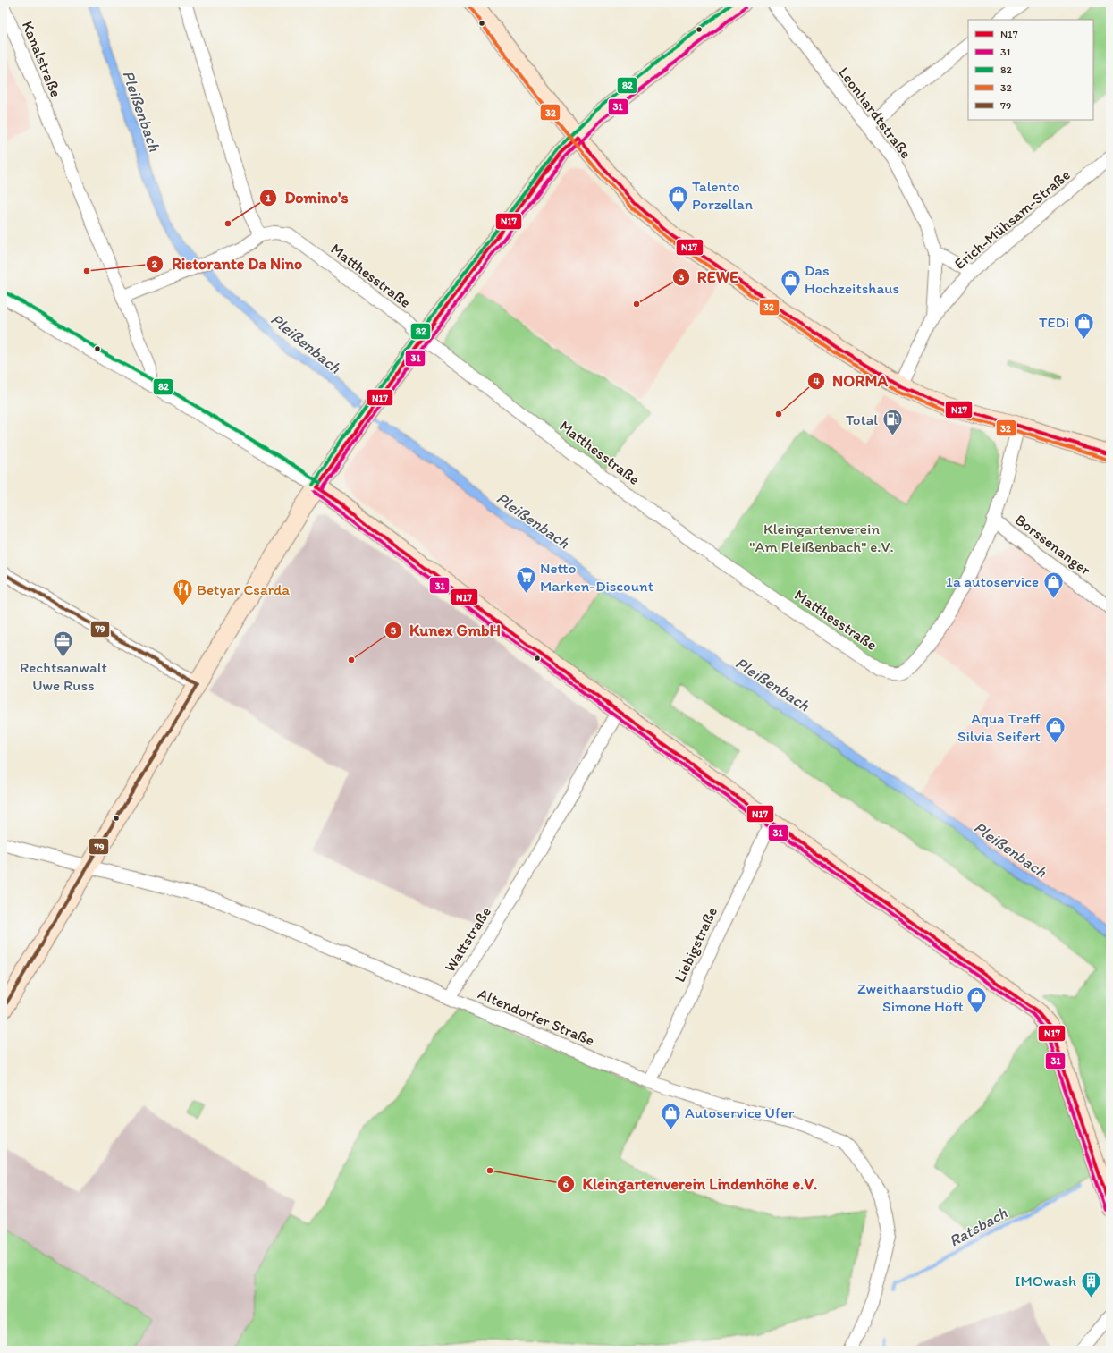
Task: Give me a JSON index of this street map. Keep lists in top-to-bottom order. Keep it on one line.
{"streets":{"street":["Kanalstraße","Leonhardtstraße","Erich-Mühsam-Straße","Matthesstraße","Borssenanger","Wattstraße","Liebigstraße","Altendorfer Straße"]},"crossings":[["Leonhardtstraße","Erich-Mühsam-Straße"],["Matthesstraße","Borssenanger"],["Wattstraße","Altendorfer Straße"],["Liebigstraße","Altendorfer Straße"]],"water":["Pleißenbach","Ratsbach"],"parks":["Kleingartenverein \"Am Pleißenbach\" e.V."],"places":{"shop":["Talento Porzellan","Das Hochzeitshaus","TEDi","1a autoservice","Aqua Treff Silvia Seifert","Zweithaarstudio Simone Höft","Autoservice Ufer"],"other":["Domino's","Ristorante Da Nino","REWE","NORMA","Kunex GmbH","Kleingartenverein Lindenhöhe e.V."],"fuel station":["Total"],"supermarket":["Netto Marken-Discount"],"restaurant":["Betyar Csarda"],"office":["Rechtsanwalt Uwe Russ"],"building":["IMOwash"]},"lines":["transit line 82","transit line 32","transit line 31","transit line N17","transit line 79"],"legend":["N17","31","82","32","79"]}
